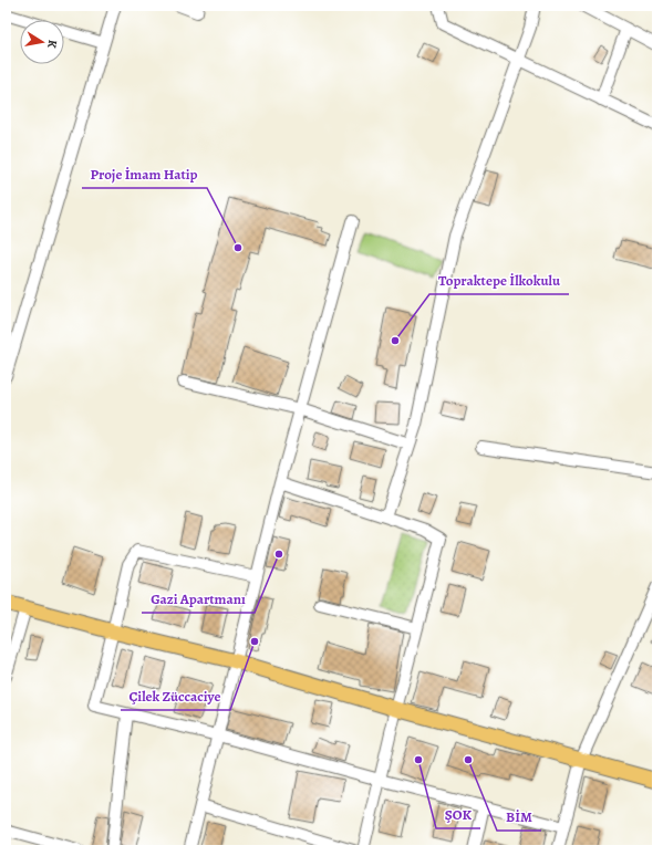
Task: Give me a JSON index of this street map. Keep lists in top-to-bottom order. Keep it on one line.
{"places":["Proje İmam Hatip","Topraktepe İlkokulu","Gazi Apartmanı","Çilek Züccaciye","ŞOK","BİM"],"north":"right"}
